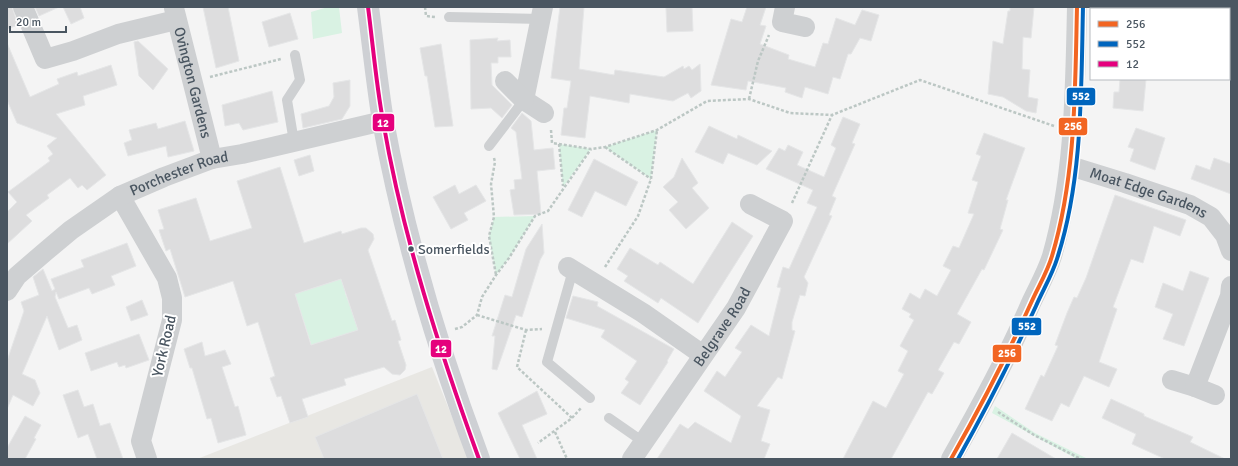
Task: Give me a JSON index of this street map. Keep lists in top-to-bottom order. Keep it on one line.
{"streets":{"street":["Ovington Gardens","Porchester Road","Moat Edge Gardens","Belgrave Road","York Road"]},"crossings":[["Ovington Gardens","Porchester Road"],["Porchester Road","York Road"]],"places":["Somerfields"],"lines":["transit line 256","transit line 552","transit line 12"],"legend":["256","552","12"],"scale_bar":"20 m"}
